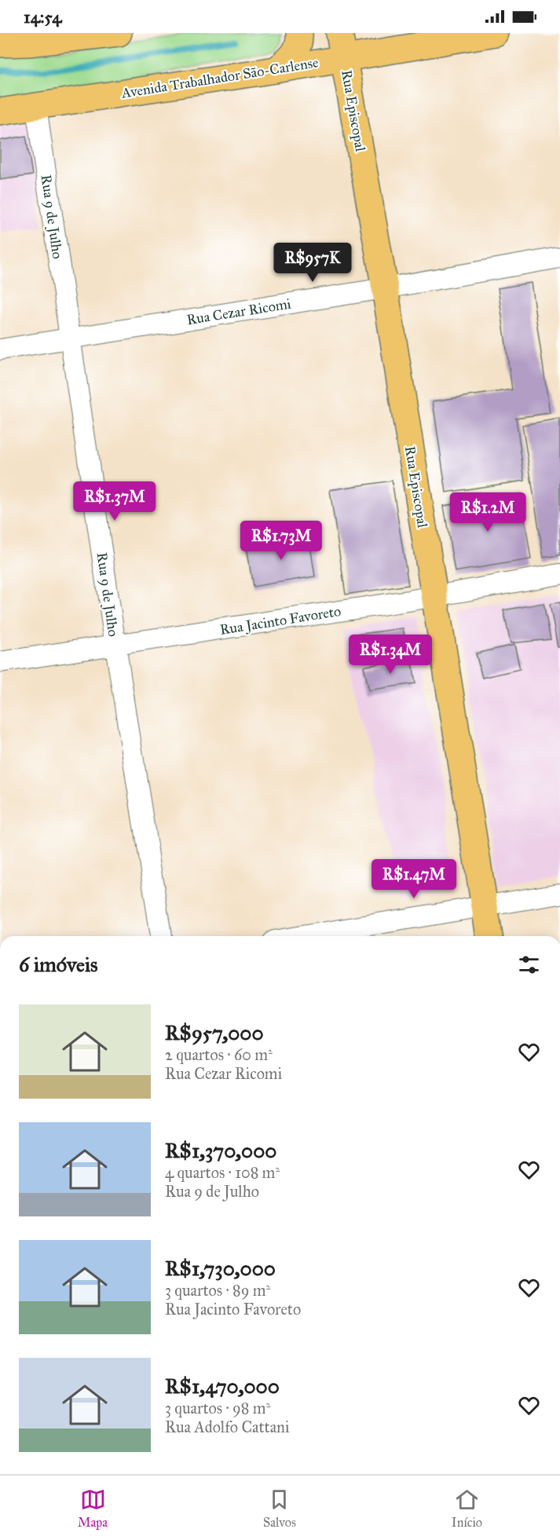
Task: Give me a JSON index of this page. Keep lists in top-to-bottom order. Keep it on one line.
{"streets":{"main road":["Avenida Trabalhador São-Carlense","Rua Episcopal"],"street":["Rua 9 de Julho","Rua Cezar Ricomi","Rua Jacinto Favoreto"]},"crossings":[["Avenida Trabalhador São-Carlense","Rua Episcopal"],["Avenida Trabalhador São-Carlense","Rua 9 de Julho"],["Rua Episcopal","Rua Cezar Ricomi"],["Rua Episcopal","Rua Jacinto Favoreto"],["Rua 9 de Julho","Rua Cezar Ricomi"],["Rua 9 de Julho","Rua Jacinto Favoreto"]],"page":{"status":"14:54","price":["R$957K","R$1.37M","R$1.2M","R$1.73M","R$1.34M","R$1.47M"],"heading":"6 imóveis","list":[{"name":"R$957,000","note":"2 quartos · 60 m² · Rua Cezar Ricomi"},{"name":"R$1,370,000","note":"4 quartos · 108 m² · Rua 9 de Julho"},{"name":"R$1,730,000","note":"3 quartos · 89 m² · Rua Jacinto Favoreto"},{"name":"R$1,470,000","note":"3 quartos · 98 m² · Rua Adolfo Cattani"}],"tabs":["Mapa","Salvos","Início"]}}
